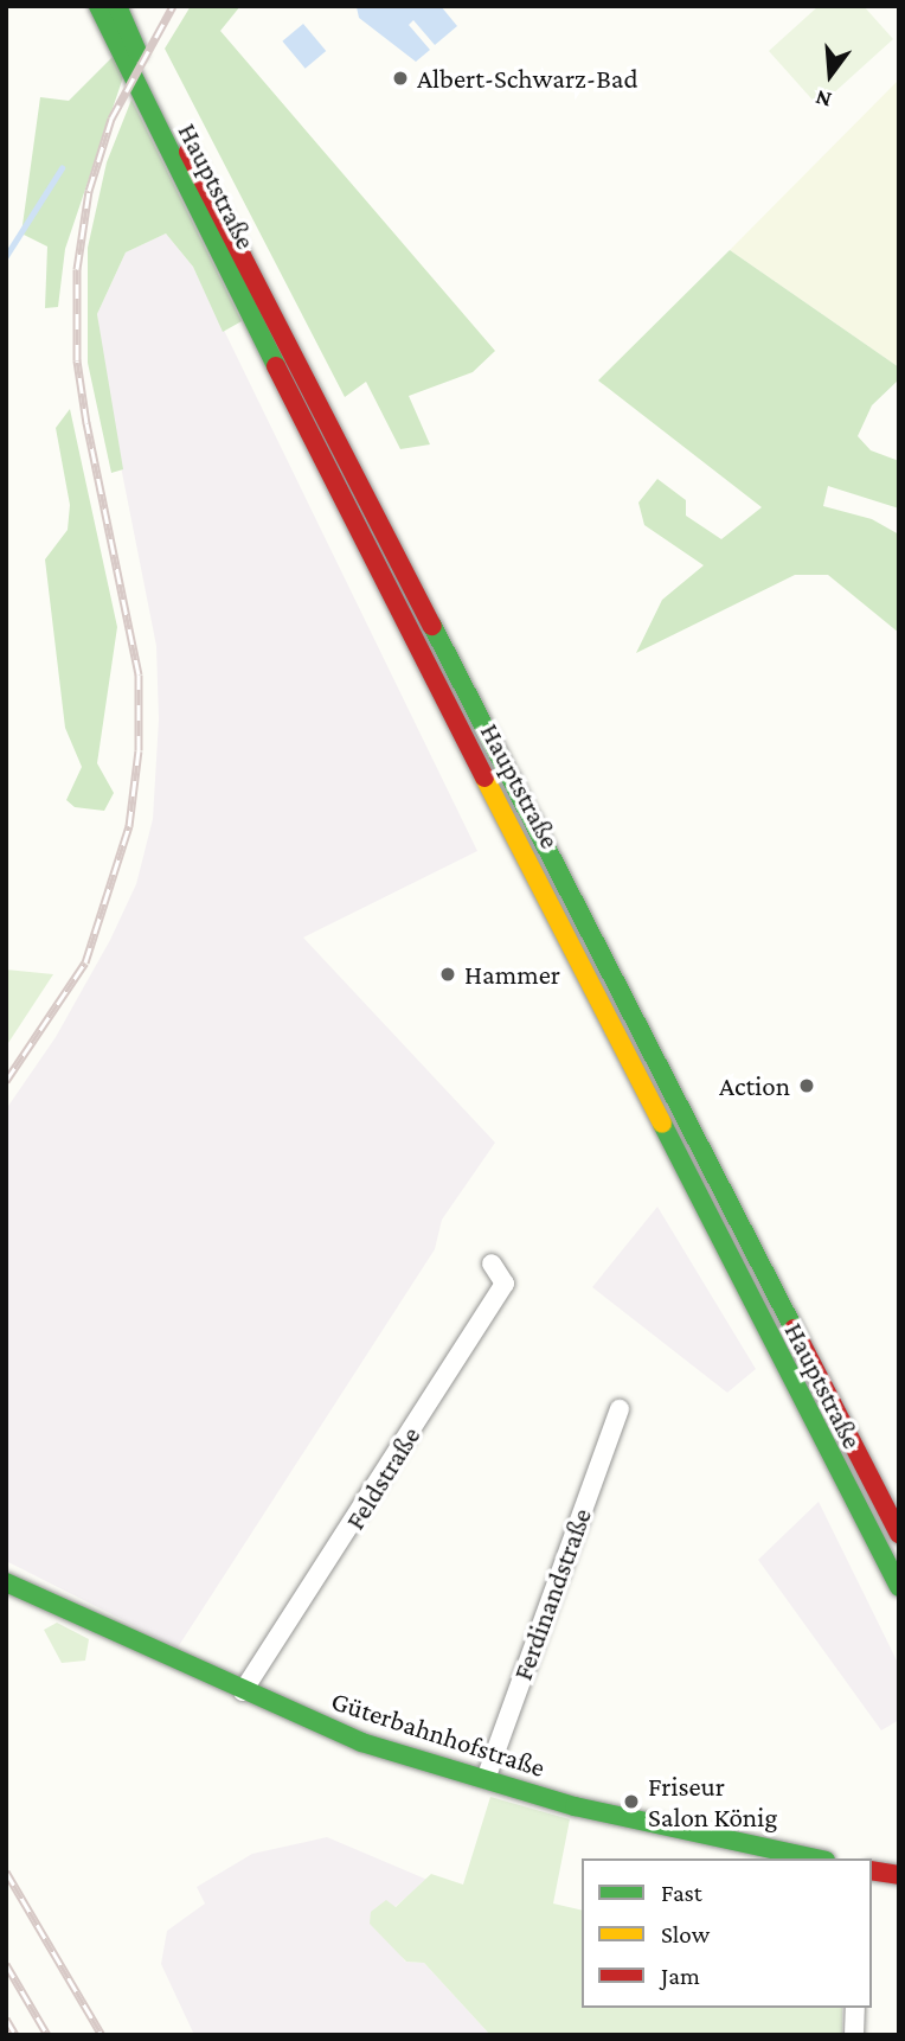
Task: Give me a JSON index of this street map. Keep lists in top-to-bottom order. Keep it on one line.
{"streets":{"main road":["Hauptstraße","Güterbahnhofstraße"],"street":["Feldstraße","Ferdinandstraße"]},"crossings":[["Feldstraße","Güterbahnhofstraße"],["Ferdinandstraße","Güterbahnhofstraße"]],"places":["Albert-Schwarz-Bad","Hammer","Action","Friseur Salon König"],"legend":["Fast","Slow","Jam"],"north":"bottom"}
